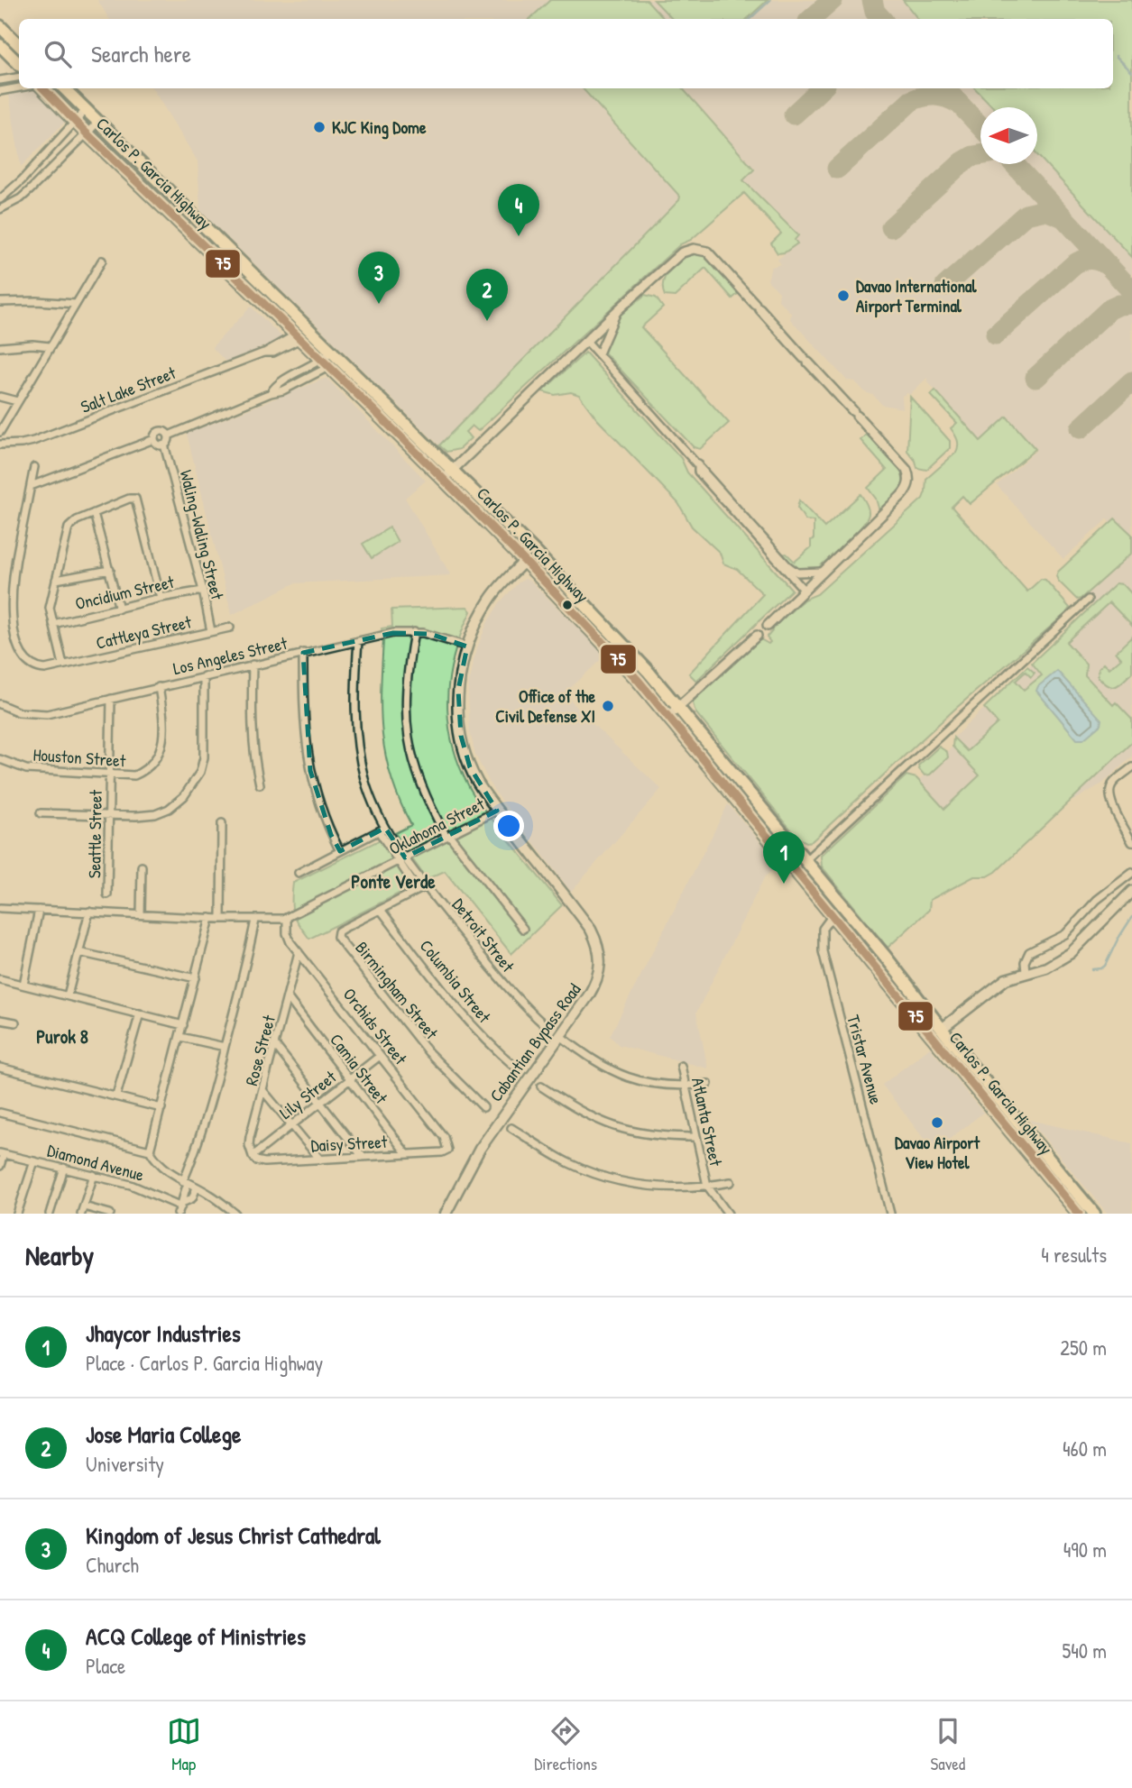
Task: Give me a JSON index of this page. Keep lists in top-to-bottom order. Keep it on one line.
{"streets":{"highway":["Carlos P. Garcia Highway"],"main road":["Cabantian Bypass Road"],"street":["Salt Lake Street","Waling-Waling Street","Oncidium Street","Cattleya Street","Los Angeles Street","Houston Street","Oklahoma Street","Seattle Street","Detroit Street","Columbia Street","Birmingham Street","Orchids Street","Rose Street","Tristar Avenue","Camia Street","Lily Street","Atlanta Street","Daisy Street","Diamond Avenue"]},"crossings":[["Carlos P. Garcia Highway","Salt Lake Street"],["Carlos P. Garcia Highway","Cabantian Bypass Road"],["Carlos P. Garcia Highway","Tristar Avenue"],["Waling-Waling Street","Oncidium Street"],["Waling-Waling Street","Cattleya Street"],["Los Angeles Street","Houston Street"],["Los Angeles Street","Seattle Street"],["Los Angeles Street","Detroit Street"],["Los Angeles Street","Cabantian Bypass Road"],["Houston Street","Seattle Street"],["Oklahoma Street","Detroit Street"],["Oklahoma Street","Orchids Street"],["Oklahoma Street","Cabantian Bypass Road"],["Detroit Street","Birmingham Street"],["Columbia Street","Birmingham Street"],["Orchids Street","Rose Street"],["Orchids Street","Lily Street"],["Orchids Street","Daisy Street"],["Rose Street","Camia Street"],["Rose Street","Lily Street"],["Rose Street","Daisy Street"],["Camia Street","Lily Street"],["Camia Street","Daisy Street"],["Lily Street","Daisy Street"]],"districts":["Ponte Verde","Purok 8"],"places":["KJC King Dome","Davao International Airport Terminal","Office of the Civil Defense XI","Davao Airport View Hotel"],"lines":["transit line 75"],"north":"left","page":{"search":"Search here","pins":["4","3","2","1"],"heading":["Nearby","4 results"],"list":[{"mark":"1","name":"Jhaycor Industries","note":"Place · Carlos P. Garcia Highway","value":"250 m"},{"mark":"2","name":"Jose Maria College","note":"University","value":"460 m"},{"mark":"3","name":"Kingdom of Jesus Christ Cathedral","note":"Church","value":"490 m"},{"mark":"4","name":"ACQ College of Ministries","note":"Place","value":"540 m"}],"nav":["Map","Directions","Saved"]}}
